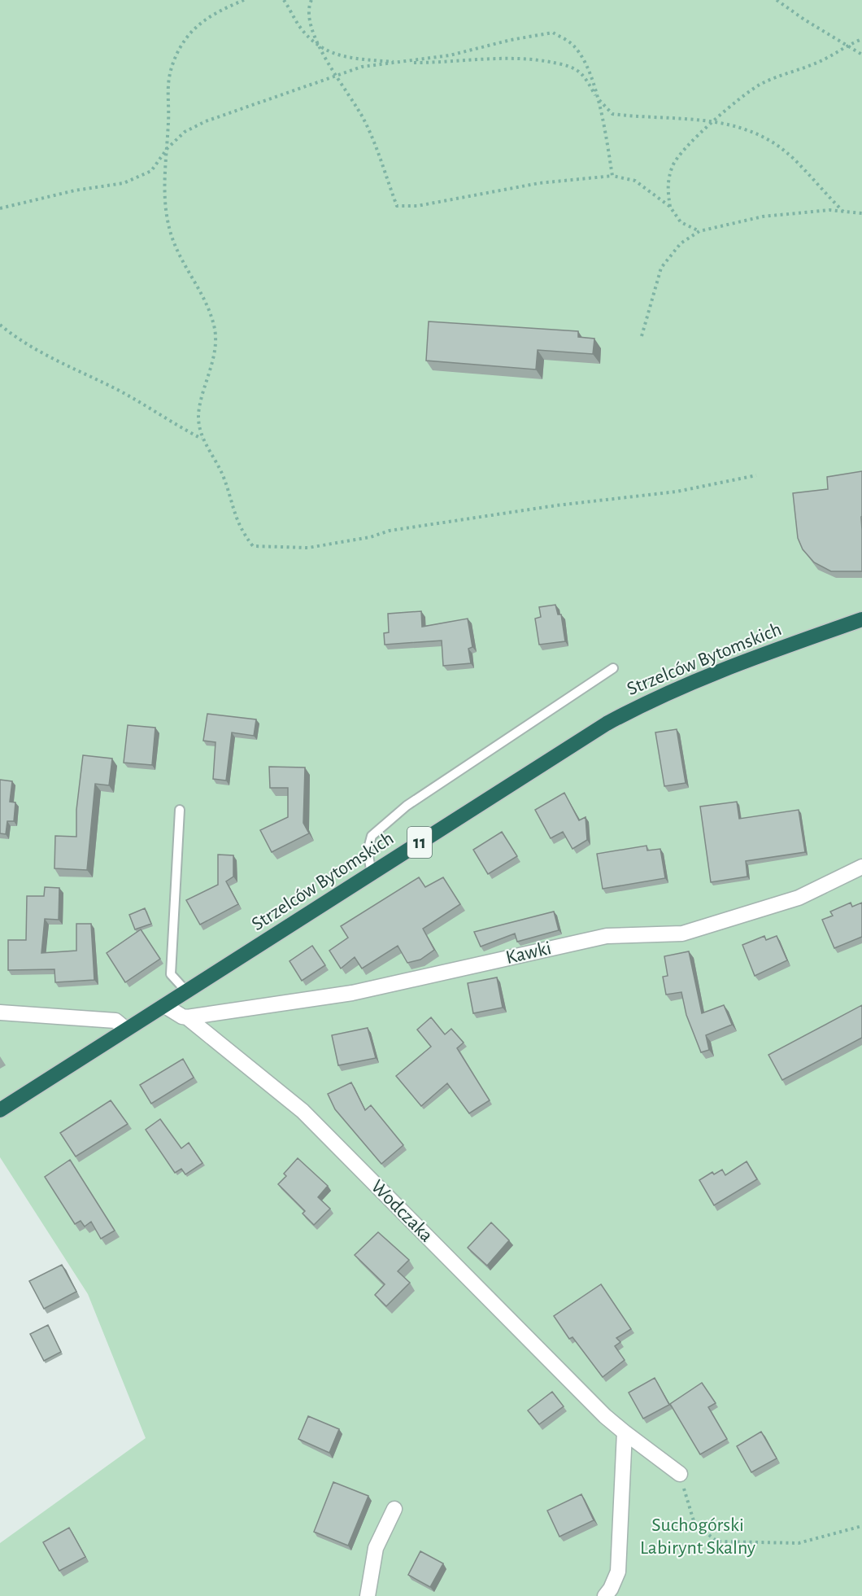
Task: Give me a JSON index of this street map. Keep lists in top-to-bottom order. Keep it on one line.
{"streets":{"highway":["Strzelców Bytomskich","11"],"street":["Kawki","Wodczaka"]},"crossings":[["Strzelców Bytomskich","Wodczaka"],["Kawki","Wodczaka"]],"parks":["Suchogórski Labirynt Skalny"]}
